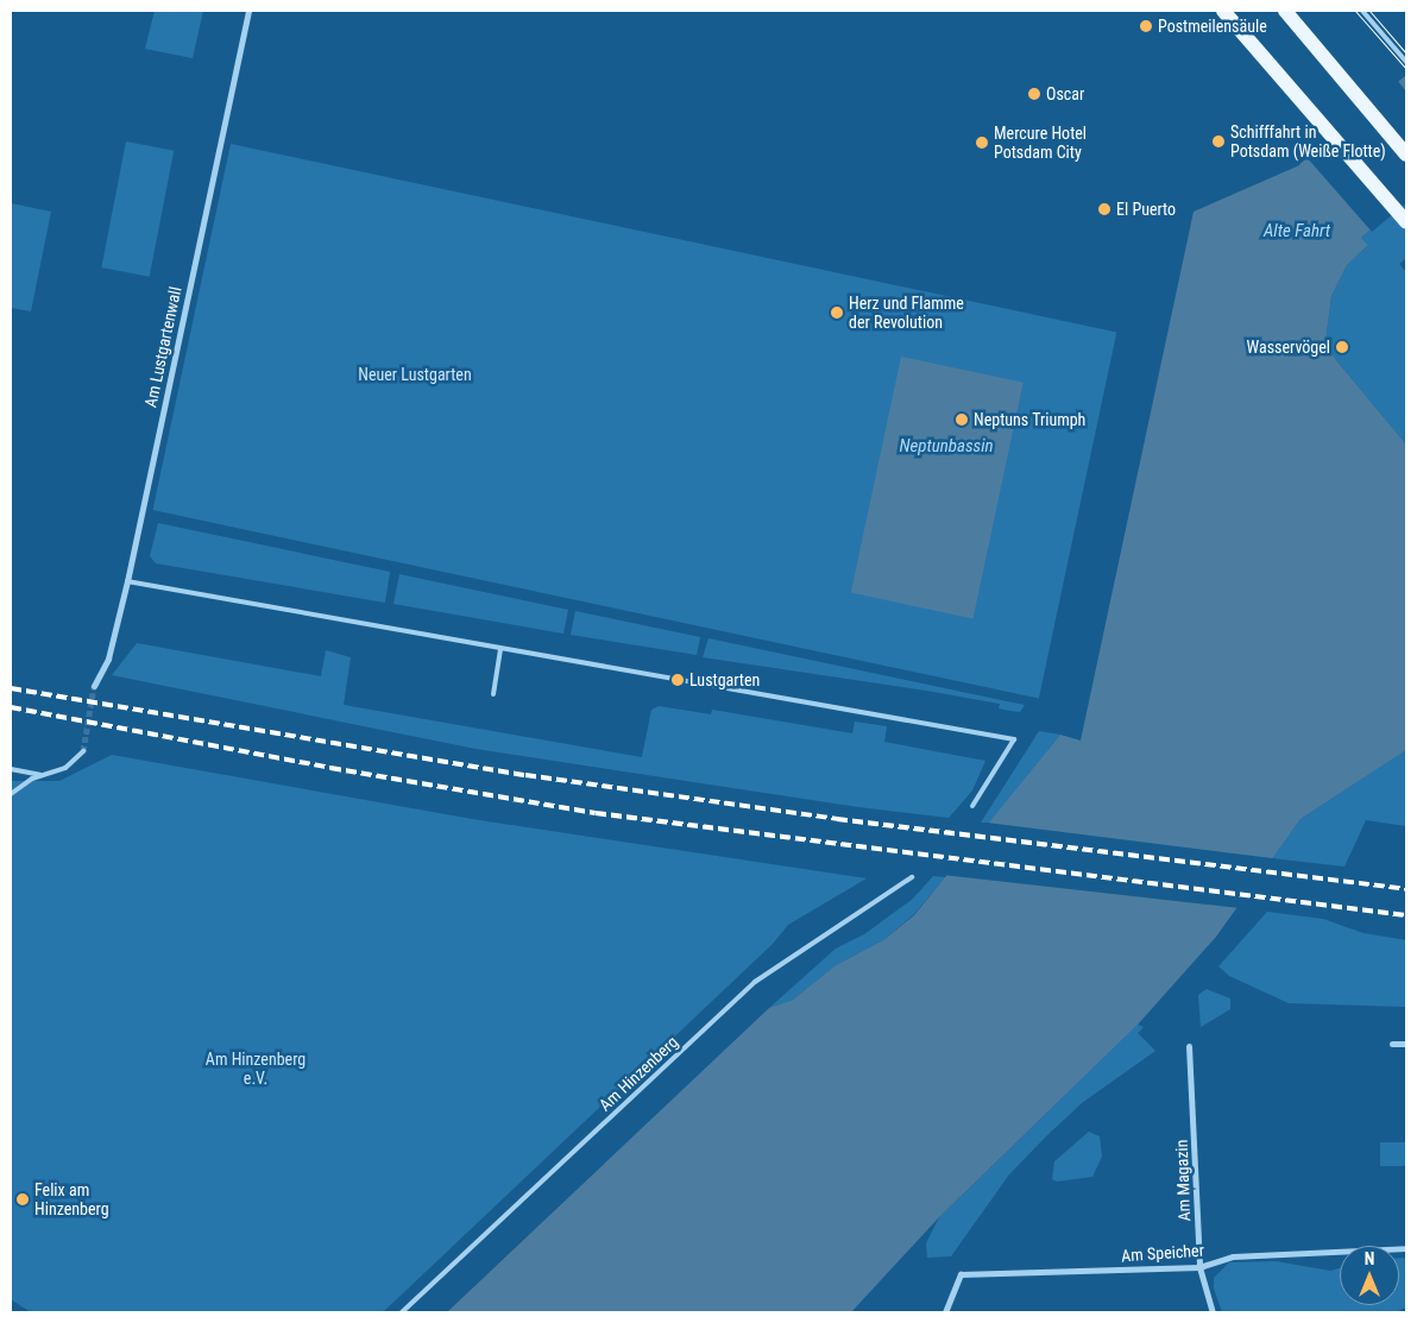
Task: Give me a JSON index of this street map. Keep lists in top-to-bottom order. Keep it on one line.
{"streets":{"street":["Am Lustgartenwall","Am Magazin","Am Speicher"],"lane":["Am Hinzenberg"]},"crossings":[["Am Magazin","Am Speicher"]],"water":["Alte Fahrt","Neptunbassin"],"parks":["Neuer Lustgarten","Am Hinzenberg e.V."],"places":["Postmeilensäule","Oscar","Schifffahrt in Potsdam (Weiße Flotte)","Mercure Hotel Potsdam City","El Puerto","Herz und Flamme der Revolution","Wasservögel","Neptuns Triumph","Lustgarten","Felix am Hinzenberg"],"north":"top"}
